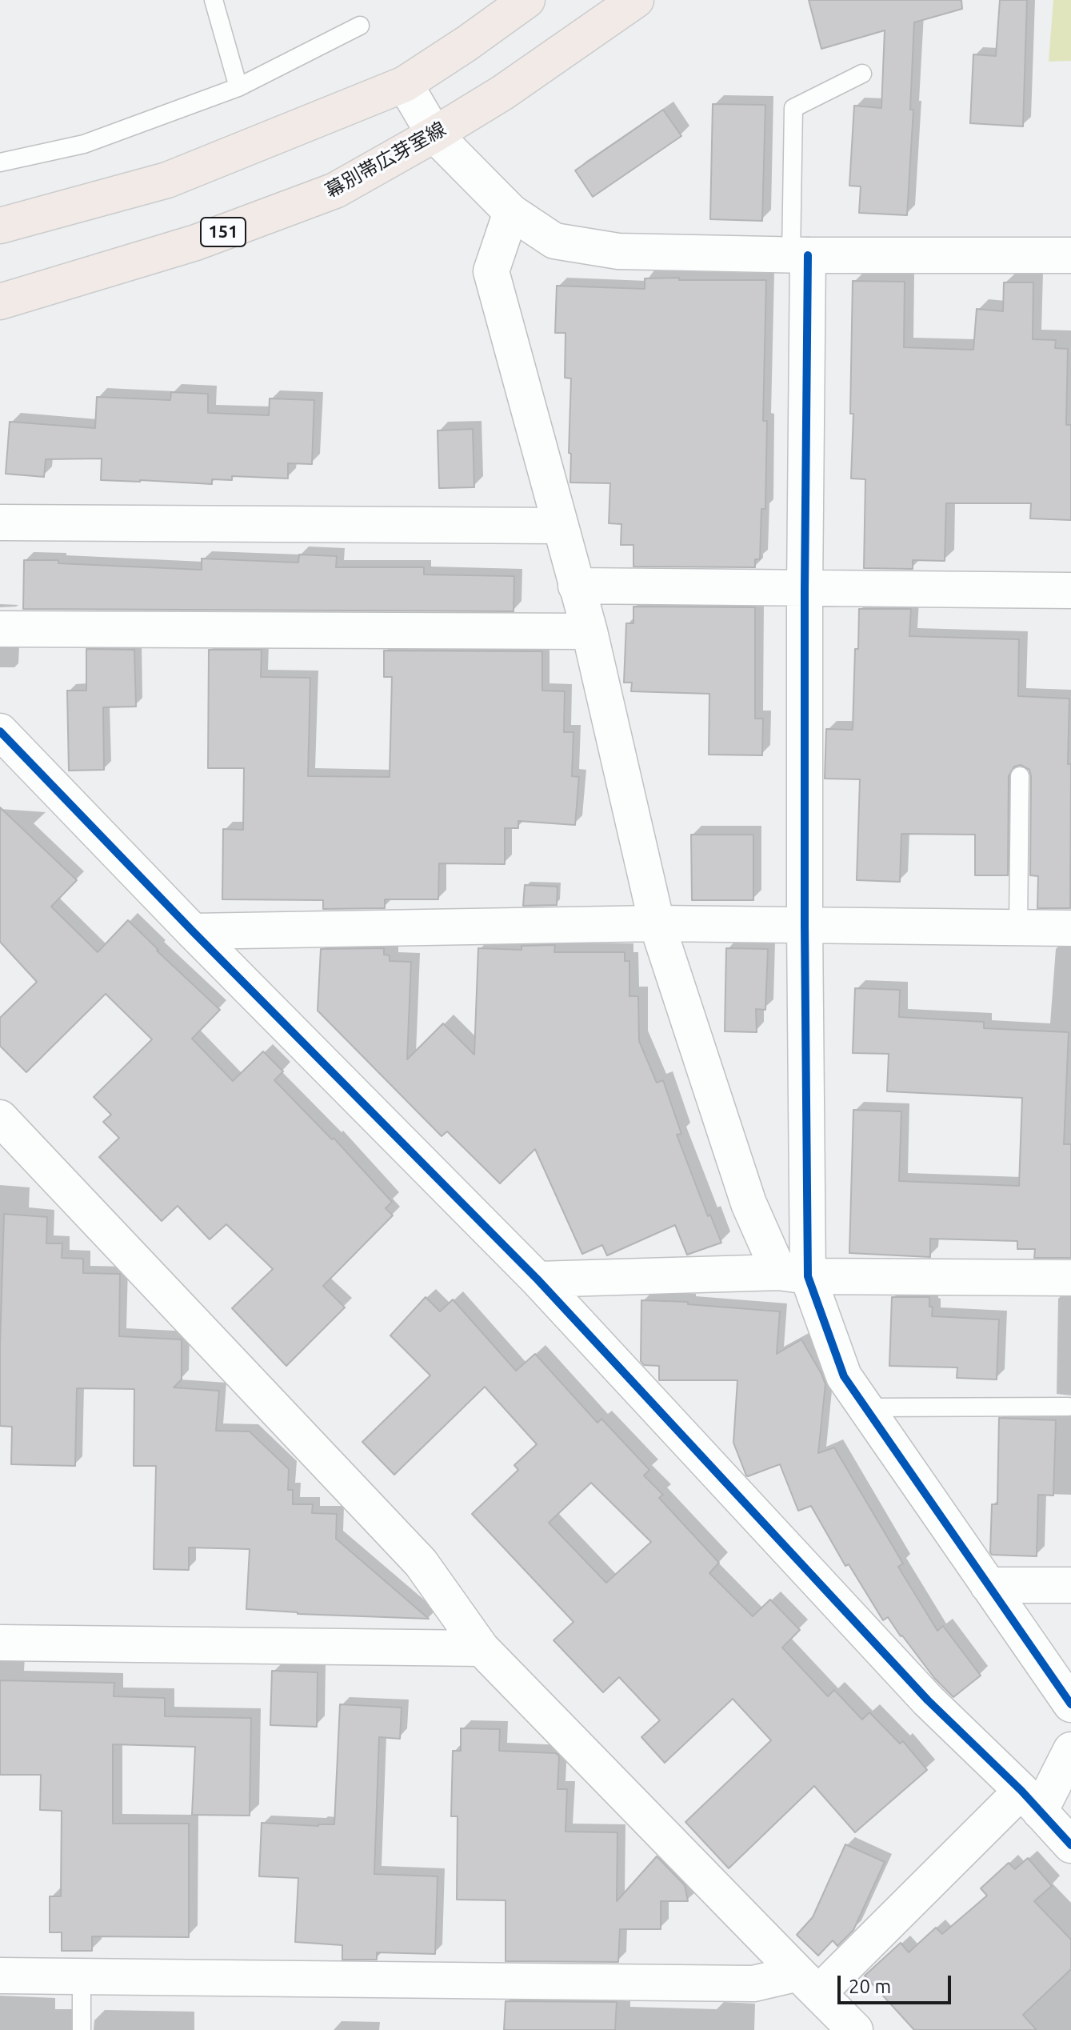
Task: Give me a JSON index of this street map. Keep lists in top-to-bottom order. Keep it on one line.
{"streets":{"main road":["幕別帯広芽室線","151"]},"scale_bar":"20 m"}
